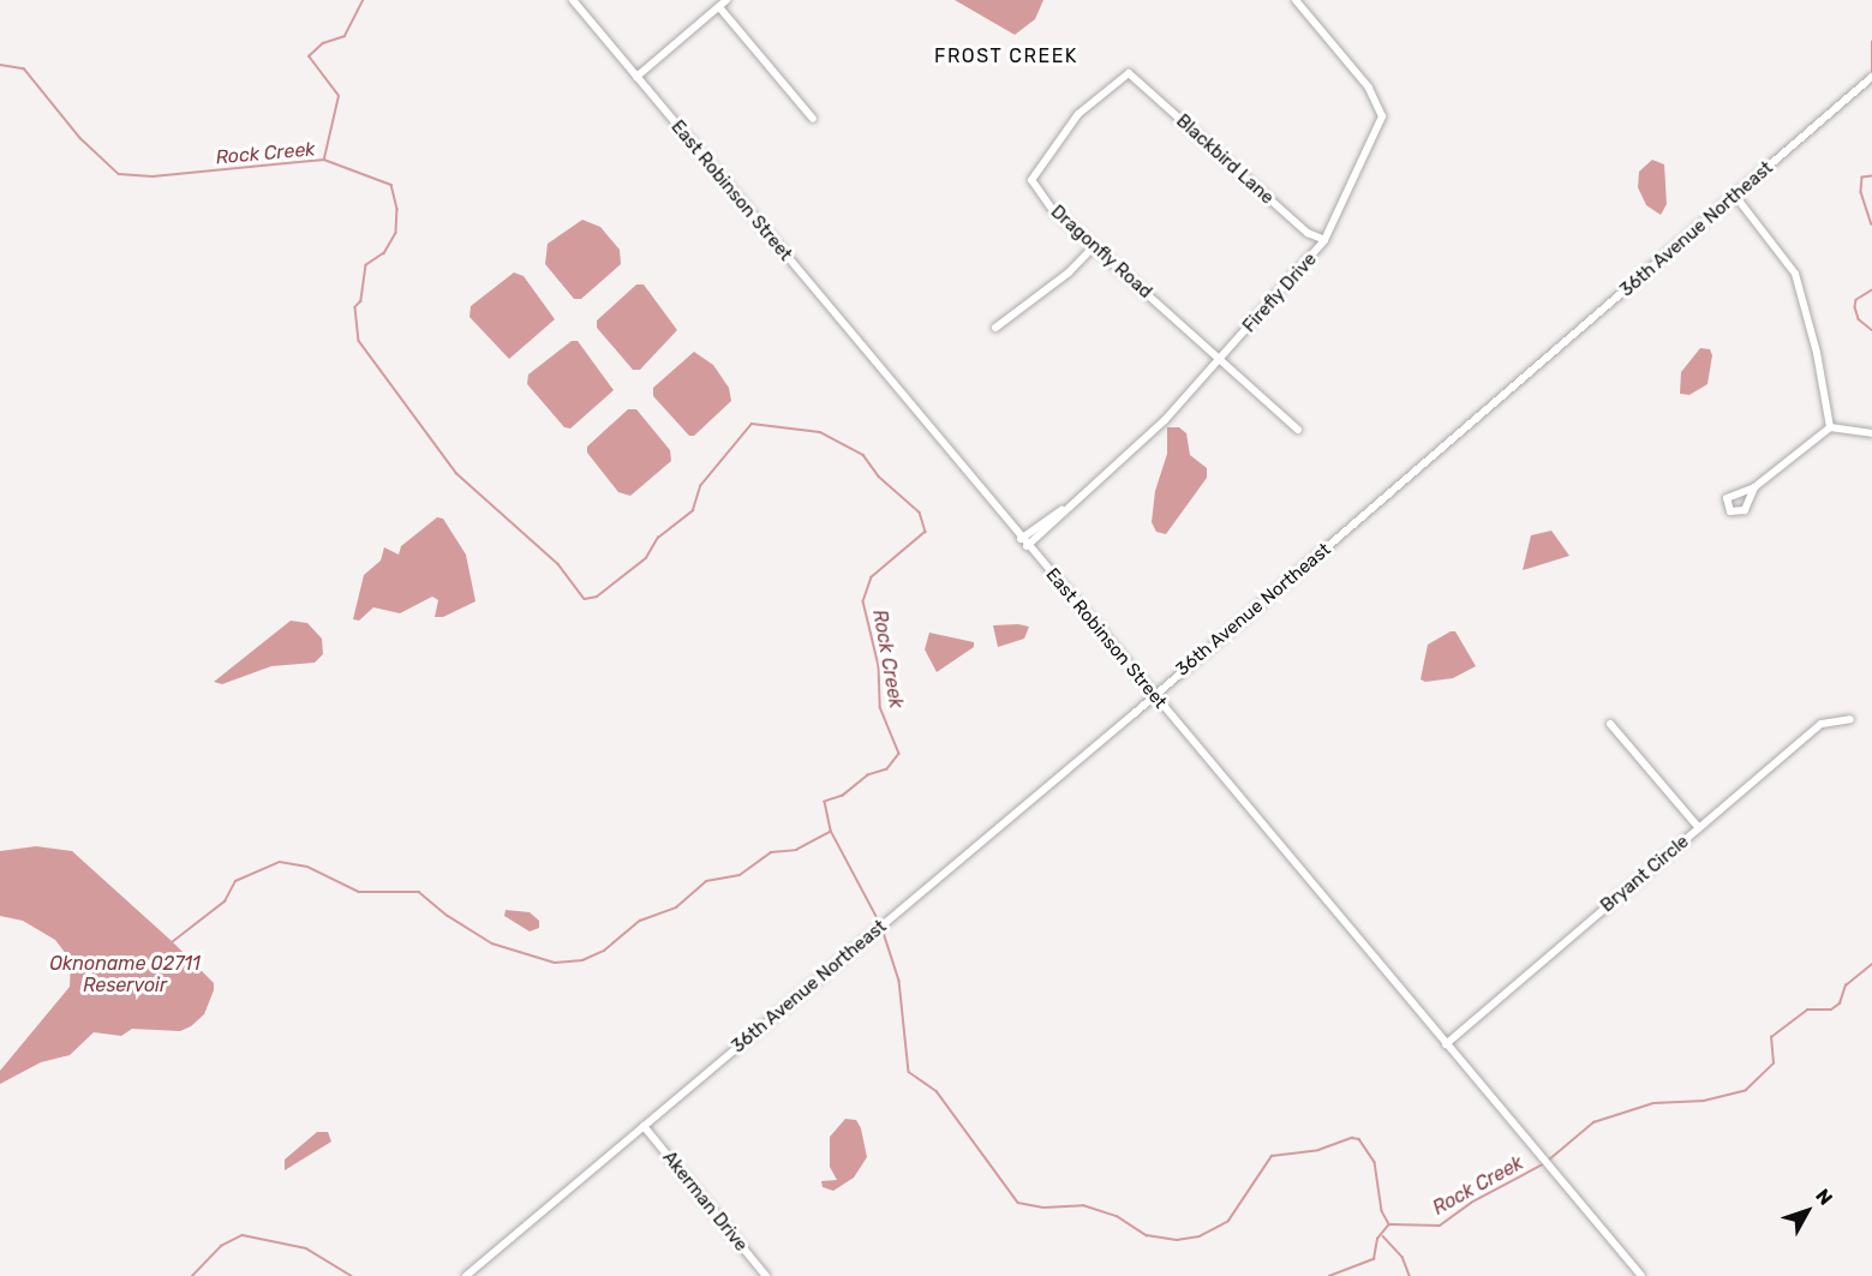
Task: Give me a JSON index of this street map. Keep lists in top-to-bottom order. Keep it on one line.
{"streets":{"street":["Blackbird Lane","East Robinson Street","36th Avenue Northeast","Dragonfly Road","Firefly Drive","Bryant Circle","Akerman Drive"]},"crossings":[["Blackbird Lane","Dragonfly Road"],["Blackbird Lane","Firefly Drive"],["East Robinson Street","36th Avenue Northeast"],["East Robinson Street","Firefly Drive"],["East Robinson Street","Bryant Circle"],["36th Avenue Northeast","Akerman Drive"],["Dragonfly Road","Firefly Drive"]],"districts":["FROST CREEK"],"water":["Rock Creek","Oknoname 02711 Reservoir"],"north":"top right"}
